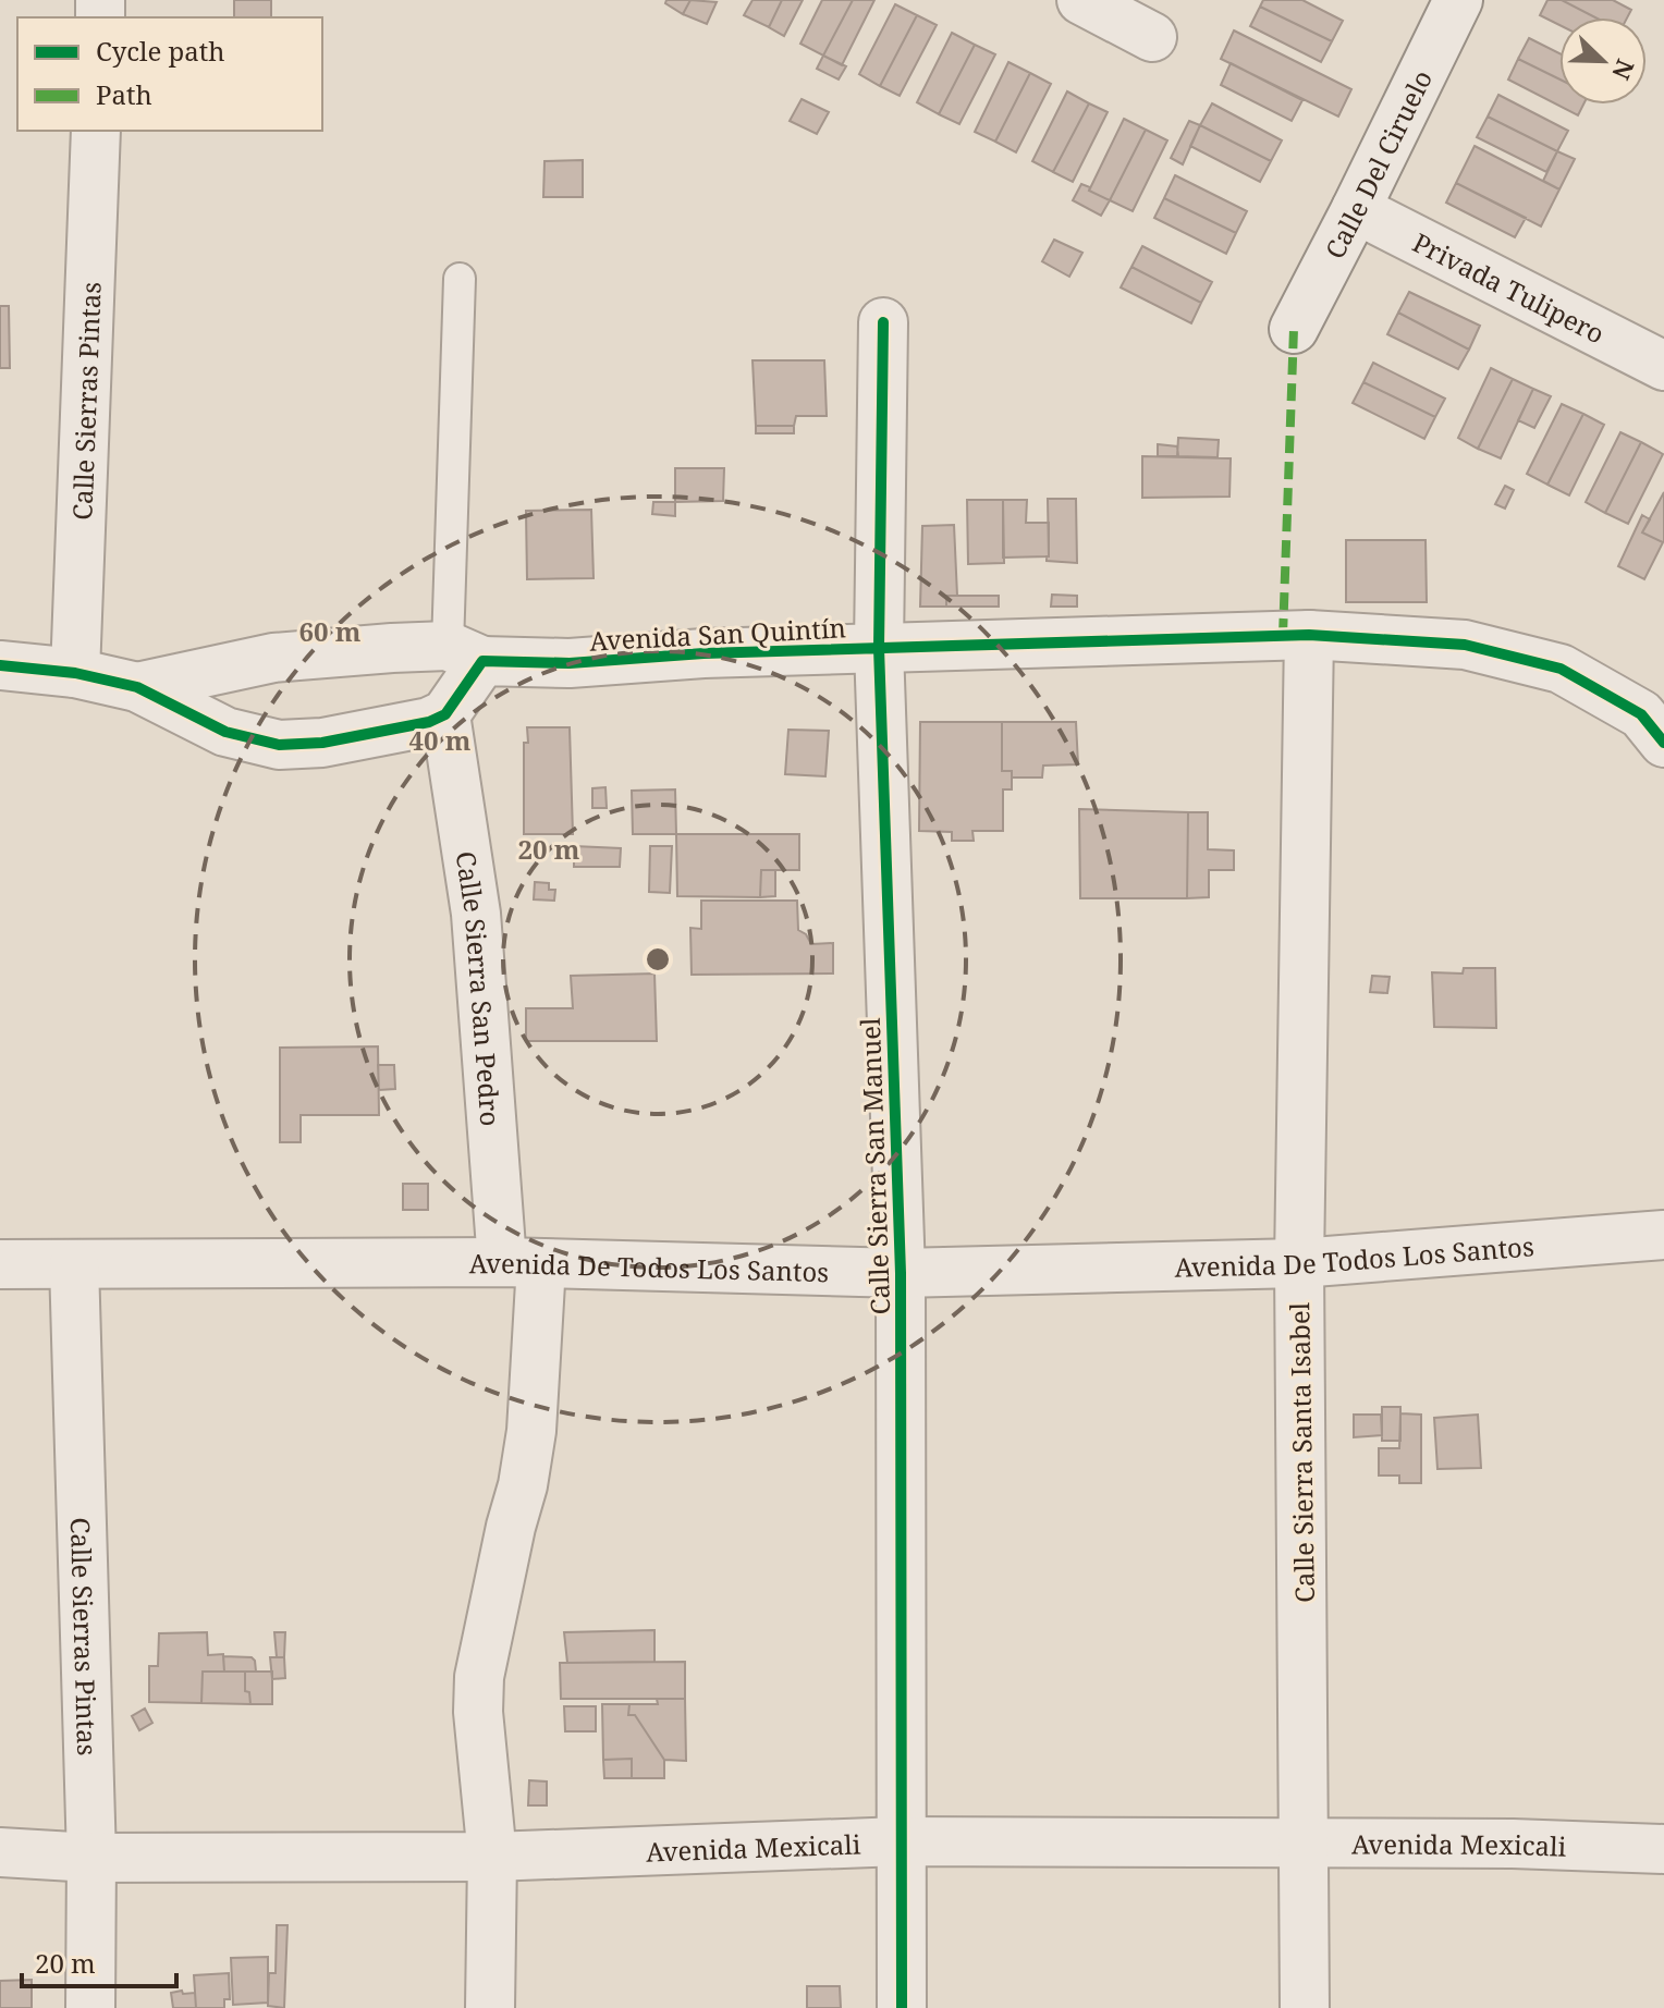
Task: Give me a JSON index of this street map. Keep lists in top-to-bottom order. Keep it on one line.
{"streets":{"street":["Calle Del Ciruelo","Privada Tulipero","Calle Sierras Pintas","Avenida San Quintín","Calle Sierra San Pedro","Calle Sierra San Manuel","Avenida De Todos Los Santos","Calle Sierra Santa Isabel","Avenida Mexicali"]},"crossings":[["Calle Del Ciruelo","Privada Tulipero"],["Calle Sierras Pintas","Avenida De Todos Los Santos"],["Calle Sierras Pintas","Avenida Mexicali"],["Avenida San Quintín","Calle Sierra San Manuel"],["Avenida San Quintín","Calle Sierra Santa Isabel"],["Calle Sierra San Pedro","Avenida De Todos Los Santos"],["Calle Sierra San Pedro","Avenida Mexicali"],["Calle Sierra San Manuel","Avenida De Todos Los Santos"],["Calle Sierra San Manuel","Avenida Mexicali"],["Avenida De Todos Los Santos","Calle Sierra Santa Isabel"],["Calle Sierra Santa Isabel","Avenida Mexicali"]],"legend":["Cycle path","Path"],"scale_bar":"20 m","north":"bottom right","rings":["60 m","40 m","20 m"]}
